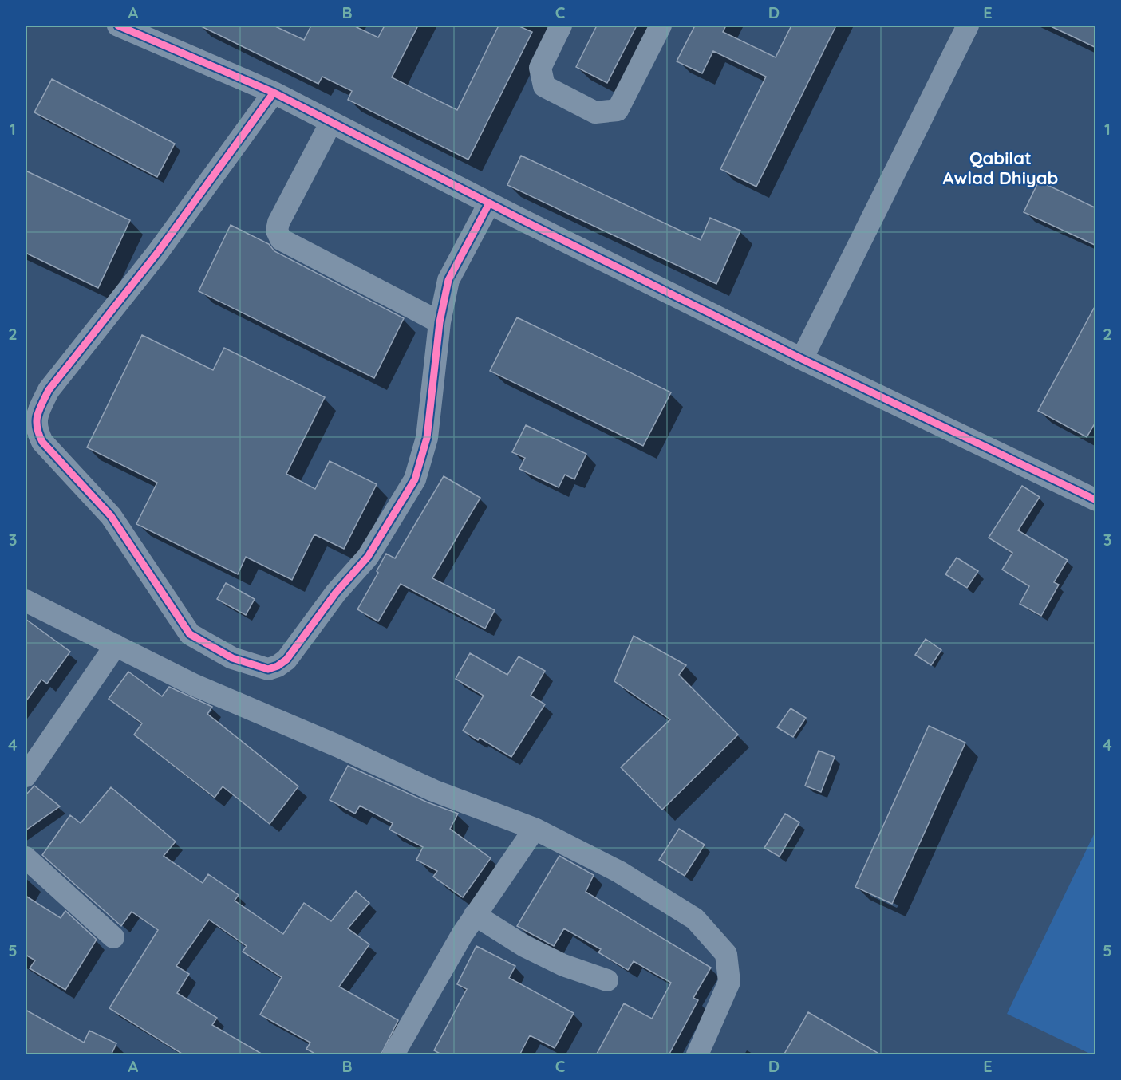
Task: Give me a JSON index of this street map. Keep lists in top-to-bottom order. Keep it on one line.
{"districts":["Qabilat Awlad Dhiyab"],"grid":{"columns":["A","B","C","D","E"],"rows":["1","2","3","4","5"]}}
